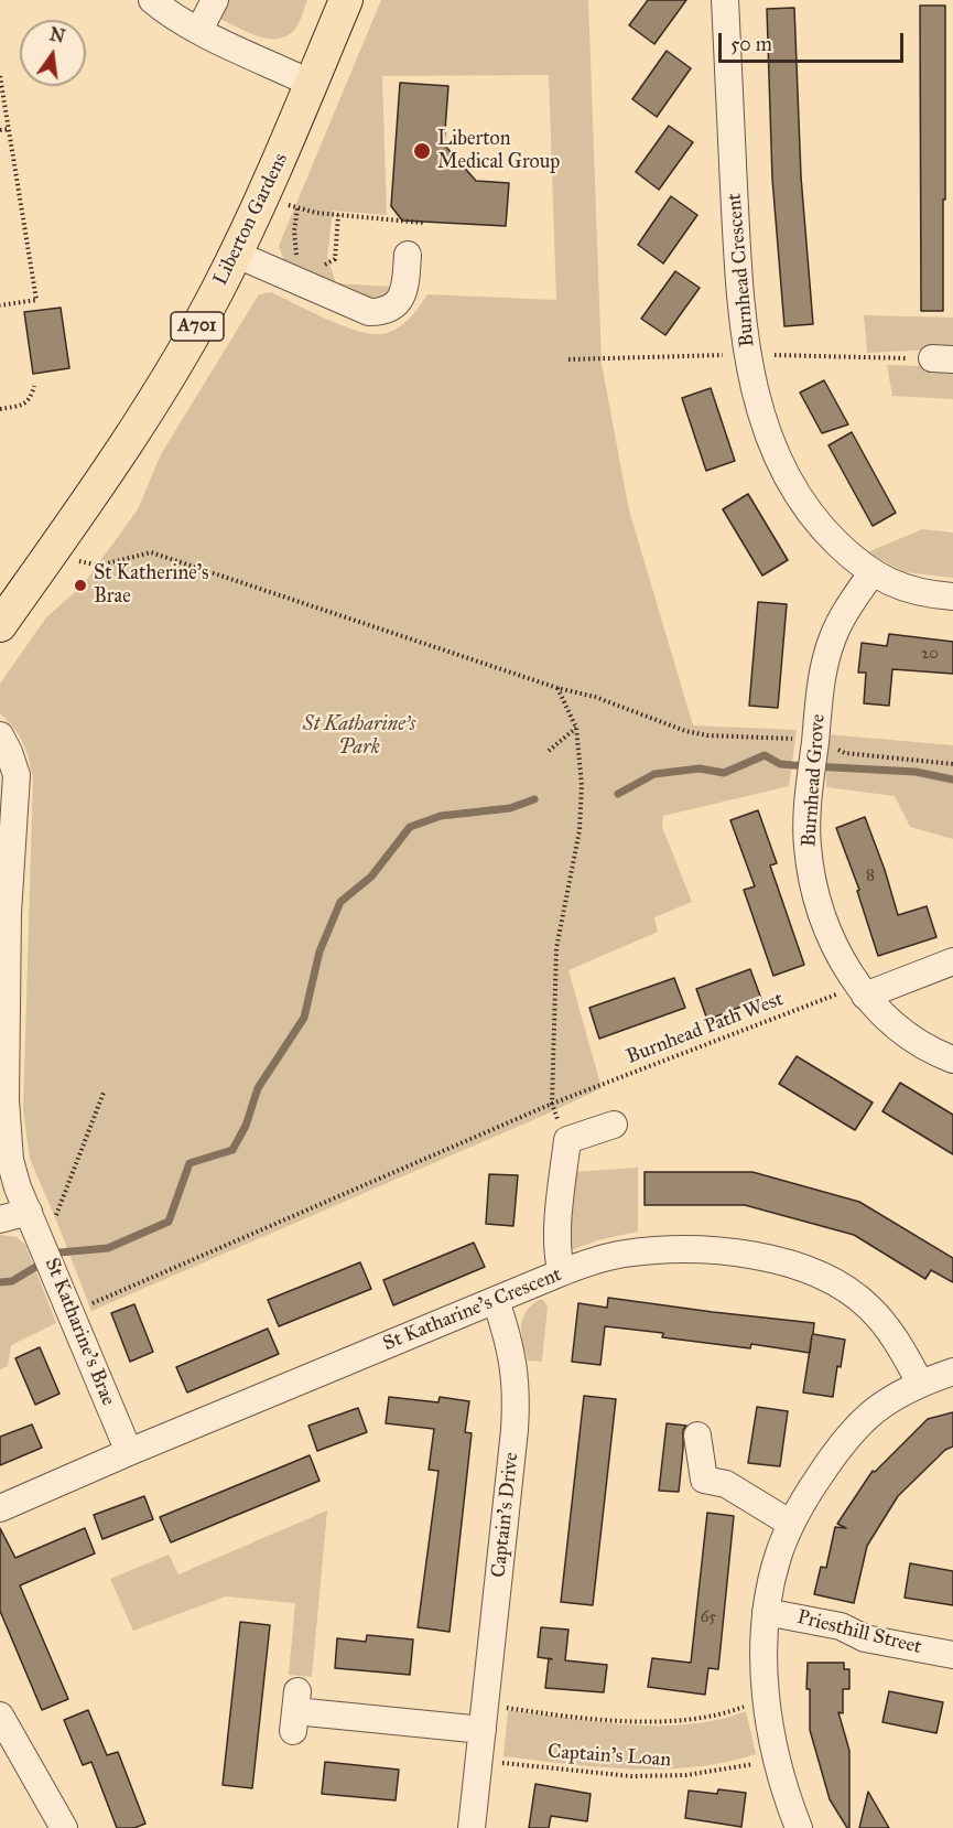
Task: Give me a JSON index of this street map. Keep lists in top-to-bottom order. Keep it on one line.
{"streets":{"main road":["Liberton Gardens","A701"],"street":["Burnhead Crescent","Burnhead Grove","St Katharine's Crescent","St Katharine's Brae","Captain's Drive","Priesthill Street"],"path":["Burnhead Path West","Captain's Loan"]},"crossings":[["Burnhead Crescent","Burnhead Grove"],["Burnhead Grove","Burnhead Path West"],["St Katharine's Crescent","St Katharine's Brae"],["St Katharine's Crescent","Captain's Drive"],["Captain's Drive","Captain's Loan"]],"parks":["St Katharine's Park"],"places":["Liberton Medical Group","St Katherine's Brae"],"house_numbers":["20","8","65"],"scale_bar":"50 m","north":"top"}
